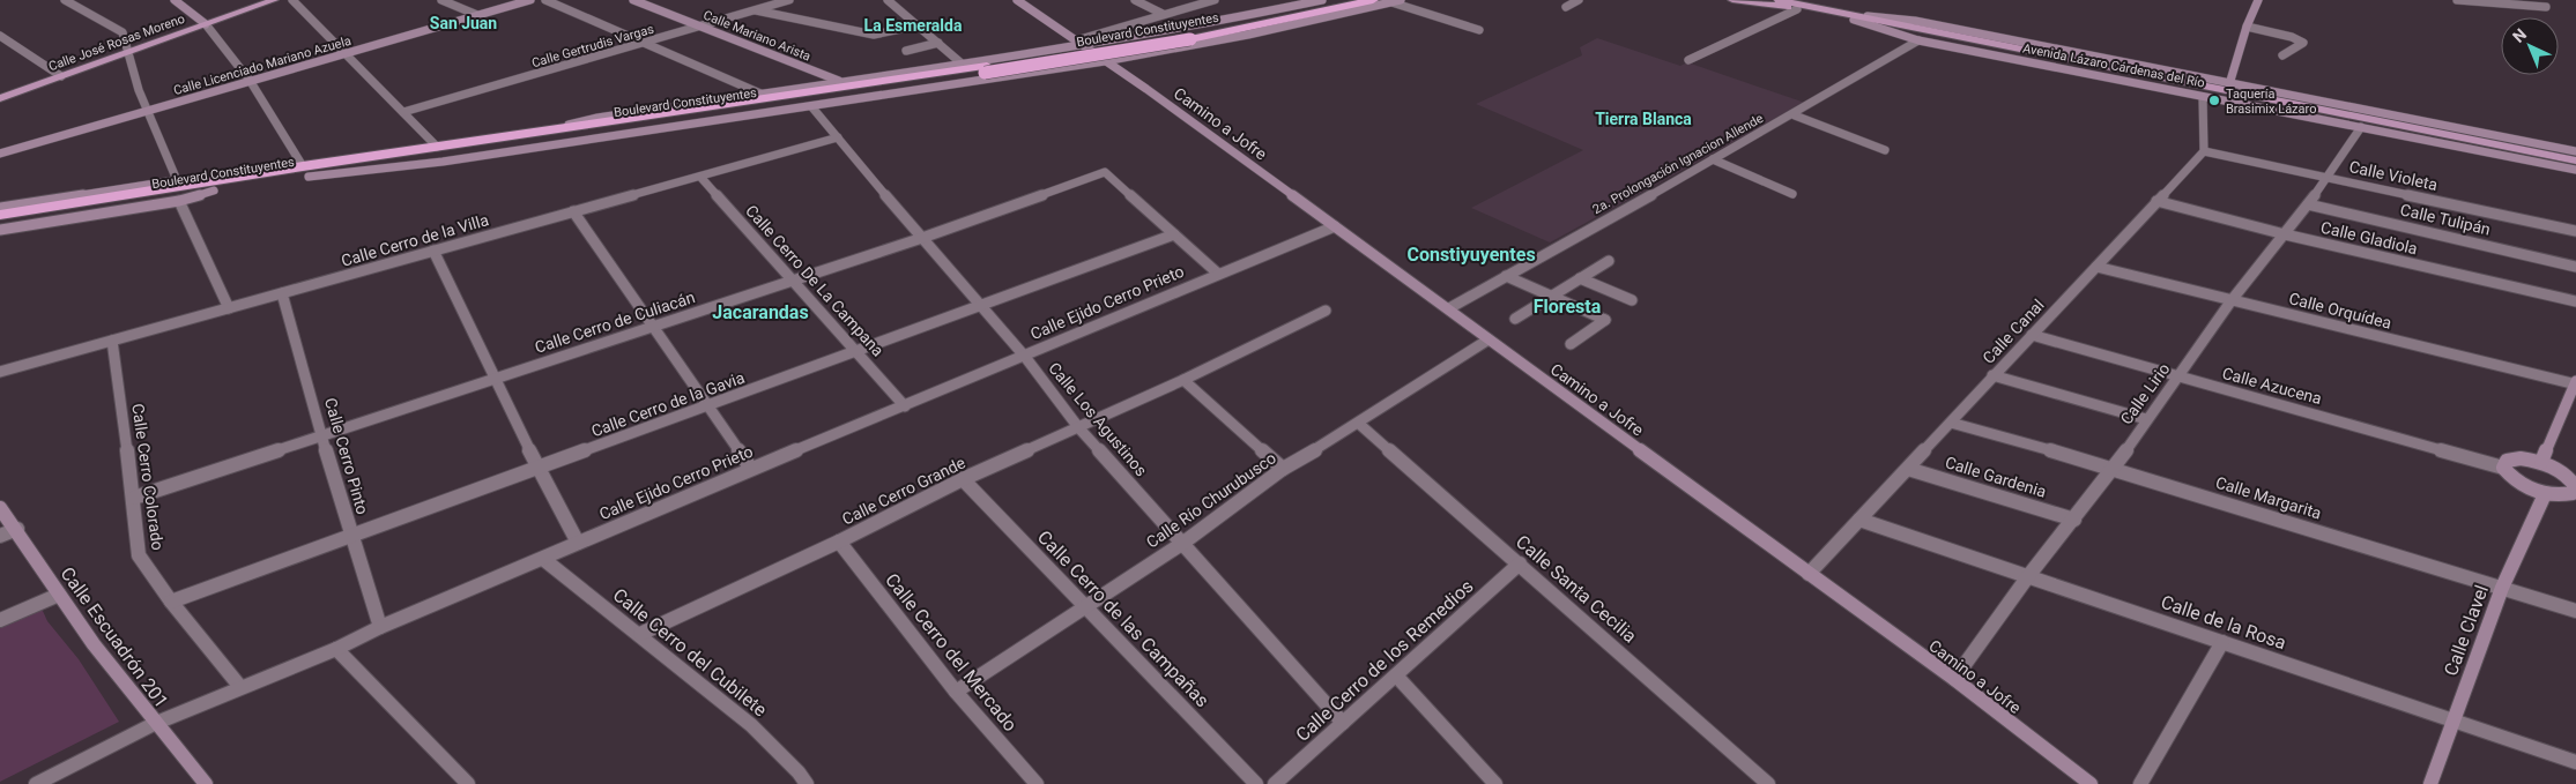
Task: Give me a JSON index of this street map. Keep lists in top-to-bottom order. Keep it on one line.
{"streets":{"highway":["Boulevard Constituyentes"],"main road":["Calle José Rosas Moreno","Avenida Lázaro Cárdenas del Río"],"street":["Calle Mariano Arista","Calle Gertrudis Vargas","Calle Licenciado Mariano Azuela","Camino a Jofre","2a. Prolongación Ignacion Allende","Calle Violeta","Calle Tulipán","Calle Gladiola","Calle Cerro de la Villa","Calle Cerro De La Campana","Calle Ejido Cerro Prieto","Calle Orquídea","Calle Cerro de Culiacán","Calle Canal","Calle Azucena","Calle Lirio","Calle Cerro de la Gavia","Calle Los Agustinos","Calle Cerro Pinto","Calle Cerro Colorado","Calle Gardenia","Calle Cerro Grande","Calle Margarita","Calle Río Churubusco","Calle Santa Cecilia","Calle Cerro de las Campañas","Calle de la Rosa","Calle Clavel","Calle Escuadrón 201","Calle Cerro del Cubilete","Calle Cerro del Mercado","Calle Cerro de los Remedios"]},"crossings":[["Boulevard Constituyentes","Calle Los Agustinos"],["Calle Mariano Arista","Calle Gertrudis Vargas"],["Avenida Lázaro Cárdenas del Río","2a. Prolongación Ignacion Allende"],["Avenida Lázaro Cárdenas del Río","Calle Lirio"],["Camino a Jofre","2a. Prolongación Ignacion Allende"],["Camino a Jofre","Calle Ejido Cerro Prieto"],["Camino a Jofre","Calle Canal"],["Camino a Jofre","Calle Lirio"],["Camino a Jofre","Calle Río Churubusco"],["Calle Violeta","Calle Canal"],["Calle Violeta","Calle Lirio"],["Calle Tulipán","Calle Lirio"],["Calle Gladiola","Calle Canal"],["Calle Gladiola","Calle Lirio"],["Calle Cerro de la Villa","Calle Cerro De La Campana"],["Calle Cerro de la Villa","Calle Los Agustinos"],["Calle Cerro de la Villa","Calle Cerro Pinto"],["Calle Cerro de la Villa","Calle Cerro Colorado"],["Calle Cerro De La Campana","Calle Ejido Cerro Prieto"],["Calle Cerro De La Campana","Calle Cerro de Culiacán"],["Calle Cerro De La Campana","Calle Cerro de la Gavia"],["Calle Ejido Cerro Prieto","Calle Los Agustinos"],["Calle Ejido Cerro Prieto","Calle Cerro Pinto"],["Calle Ejido Cerro Prieto","Calle Cerro Colorado"],["Calle Ejido Cerro Prieto","Calle Escuadrón 201"],["Calle Ejido Cerro Prieto","Calle Cerro del Cubilete"],["Calle Orquídea","Calle Canal"],["Calle Orquídea","Calle Lirio"],["Calle Cerro de Culiacán","Calle Cerro de la Gavia"],["Calle Cerro de Culiacán","Calle Los Agustinos"],["Calle Cerro de Culiacán","Calle Cerro Pinto"],["Calle Cerro de Culiacán","Calle Cerro Colorado"],["Calle Canal","Calle Azucena"],["Calle Canal","Calle Gardenia"],["Calle Canal","Calle Margarita"],["Calle Canal","Calle de la Rosa"],["Calle Azucena","Calle Lirio"],["Calle Lirio","Calle Gardenia"],["Calle Lirio","Calle Margarita"],["Calle Lirio","Calle de la Rosa"],["Calle Cerro de la Gavia","Calle Los Agustinos"],["Calle Cerro de la Gavia","Calle Cerro Pinto"],["Calle Cerro de la Gavia","Calle Cerro Colorado"],["Calle Los Agustinos","Calle Cerro Grande"],["Calle Los Agustinos","Calle Río Churubusco"],["Calle Los Agustinos","Calle Cerro de los Remedios"],["Calle Cerro Grande","Calle Cerro de las Campañas"],["Calle Cerro Grande","Calle Cerro del Cubilete"],["Calle Cerro Grande","Calle Cerro del Mercado"],["Calle Margarita","Calle Clavel"],["Calle Río Churubusco","Calle Santa Cecilia"],["Calle Río Churubusco","Calle Cerro de las Campañas"],["Calle Río Churubusco","Calle Cerro del Mercado"],["Calle Santa Cecilia","Calle Cerro de los Remedios"],["Calle de la Rosa","Calle Clavel"]],"districts":["San Juan","La Esmeralda","Tierra Blanca","Constiyuyentes","Floresta","Jacarandas"],"places":["Taquería Brasimix Lázaro"],"north":"top left"}
